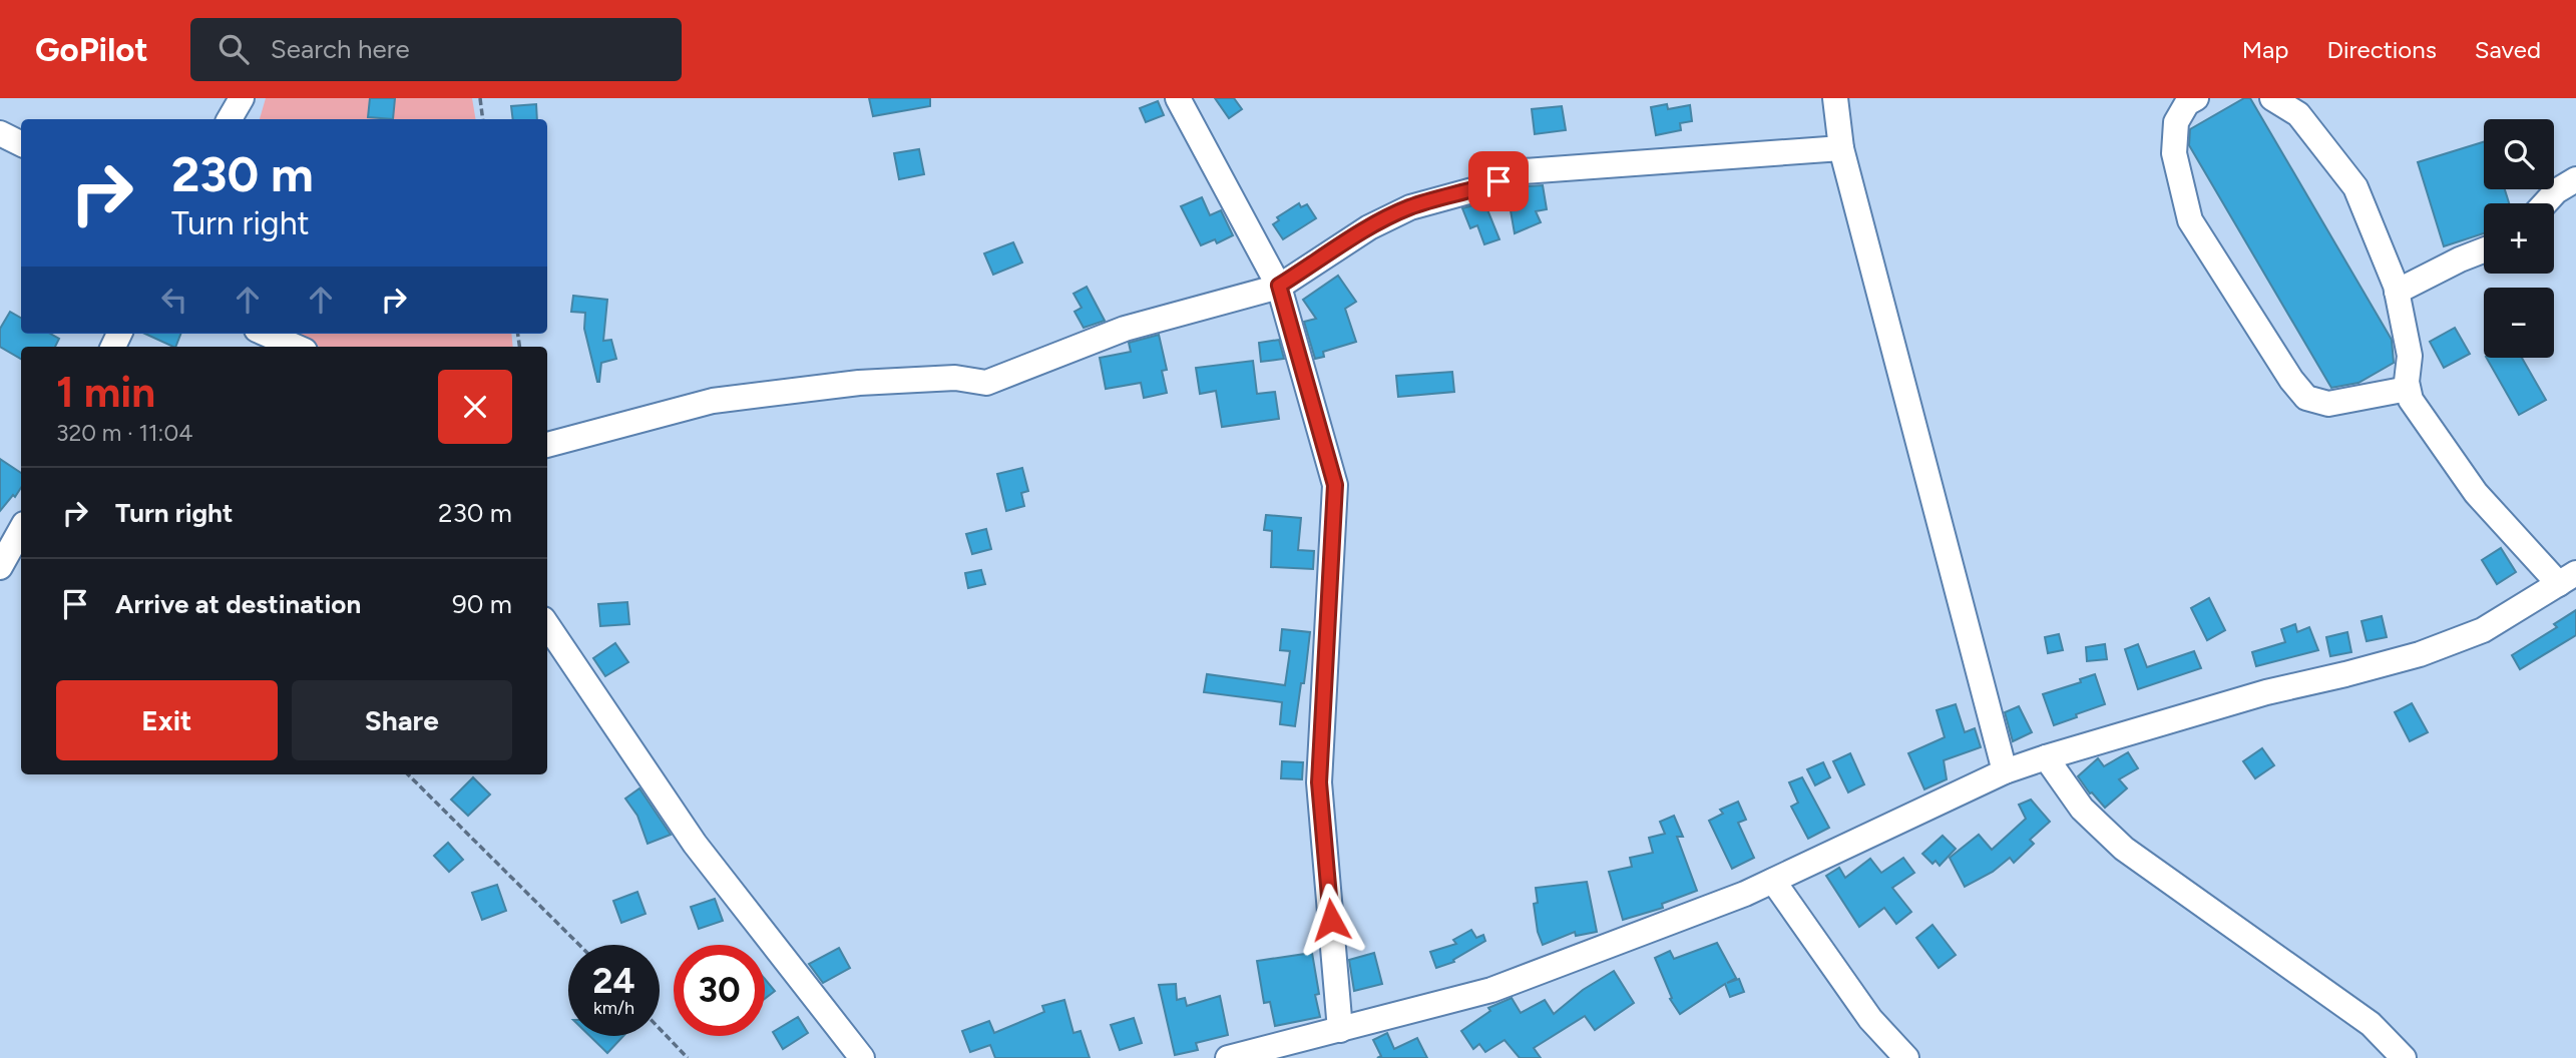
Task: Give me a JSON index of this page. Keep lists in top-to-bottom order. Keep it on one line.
{"page":{"header":"GoPilot","search":"Search here","nav":["Map","Directions","Saved"],"map_buttons":["+","−"],"turn":["230 m","Turn right"],"heading":["1 min","320 m · 11:04"],"list":[{"name":"Turn right","value":"230 m"},{"name":"Arrive at destination","value":"90 m"}],"buttons":["Exit","Share"],"speed":"24 km/h","limit":"30"}}
